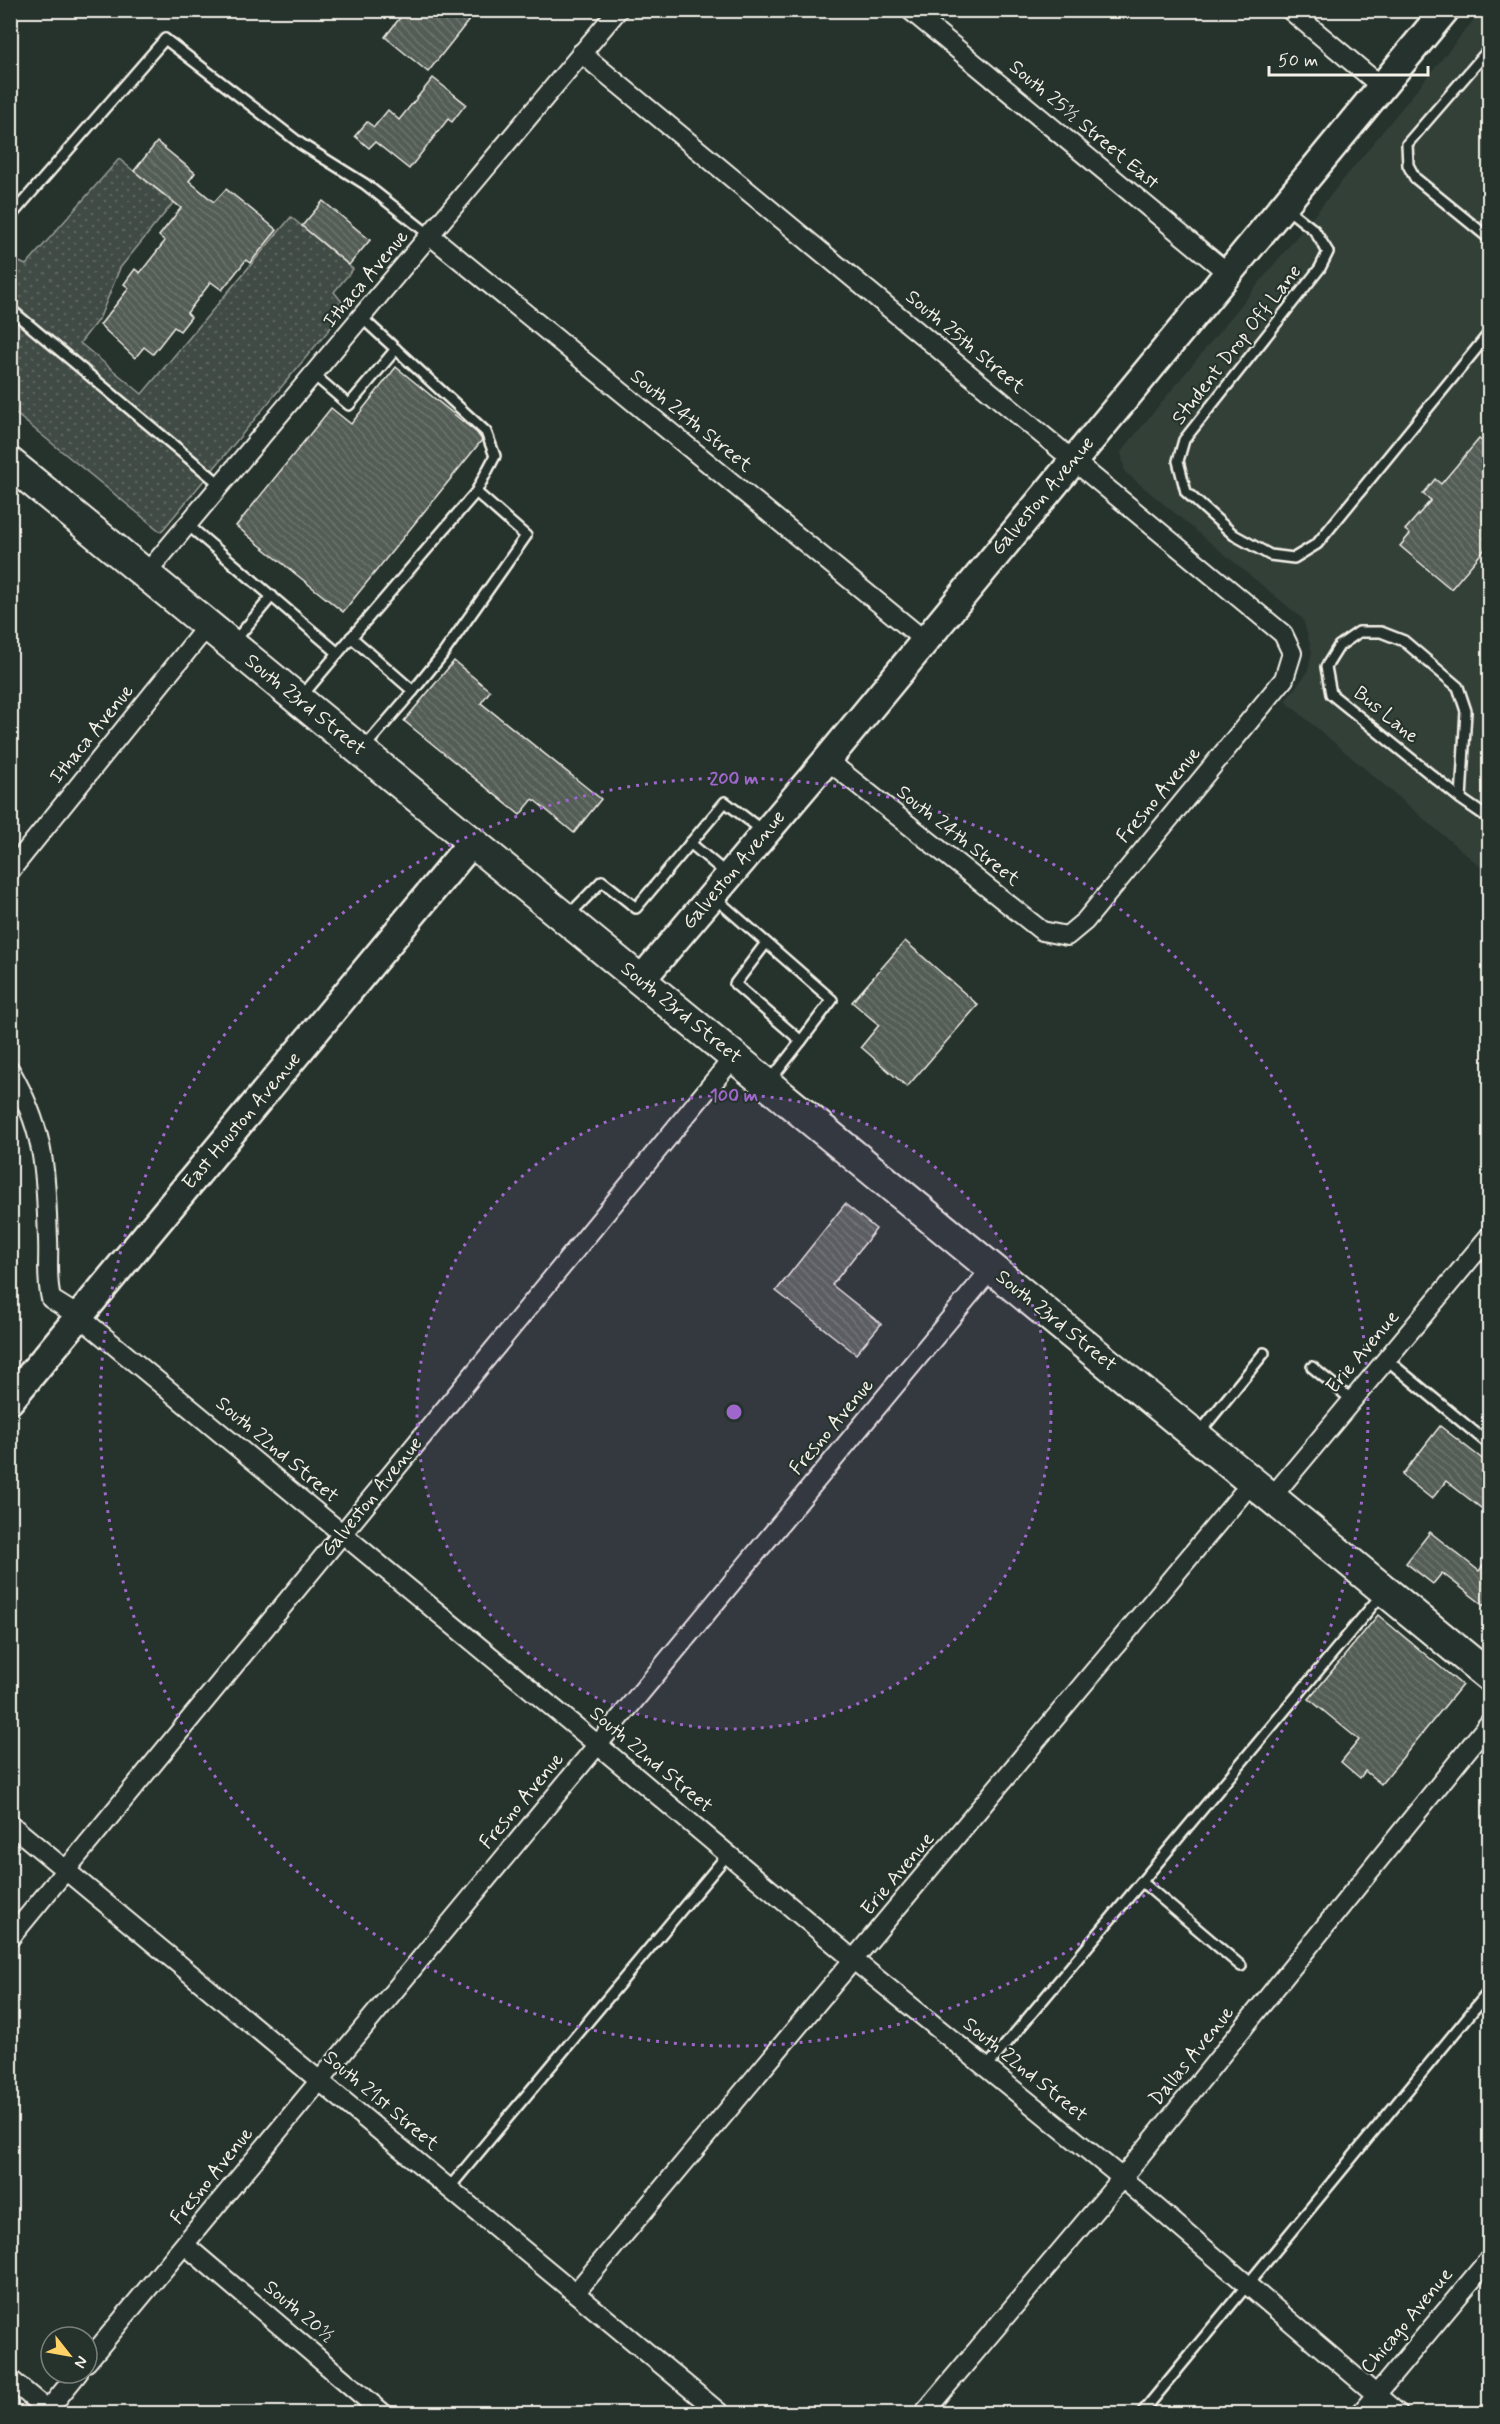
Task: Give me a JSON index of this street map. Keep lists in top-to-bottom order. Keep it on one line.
{"streets":{"main road":["South 23rd Street"],"street":["South 25½ Street East","Ithaca Avenue","South 25th Street","South 24th Street","Galveston Avenue","Fresno Avenue","East Houston Avenue","Erie Avenue","South 22nd Street","Dallas Avenue","South 21st Street","South 20½","Chicago Avenue"],"lane":["Student Drop Off Lane","Bus Lane"]},"crossings":[["South 25½ Street East","Galveston Avenue"],["Ithaca Avenue","South 25th Street"],["Ithaca Avenue","South 24th Street"],["Ithaca Avenue","South 23rd Street"],["South 25th Street","Galveston Avenue"],["South 25th Street","Fresno Avenue"],["Student Drop Off Lane","Galveston Avenue"],["South 24th Street","Galveston Avenue"],["South 24th Street","Fresno Avenue"],["Galveston Avenue","South 23rd Street"],["Galveston Avenue","South 22nd Street"],["Galveston Avenue","South 21st Street"],["South 23rd Street","Fresno Avenue"],["South 23rd Street","East Houston Avenue"],["South 23rd Street","Erie Avenue"],["Fresno Avenue","South 22nd Street"],["Fresno Avenue","South 21st Street"],["Fresno Avenue","South 20½"],["East Houston Avenue","South 22nd Street"],["Erie Avenue","South 22nd Street"],["Erie Avenue","South 21st Street"],["South 22nd Street","Dallas Avenue"],["South 22nd Street","Chicago Avenue"]],"scale_bar":"50 m","north":"bottom right","rings":["200 m","100 m"]}
